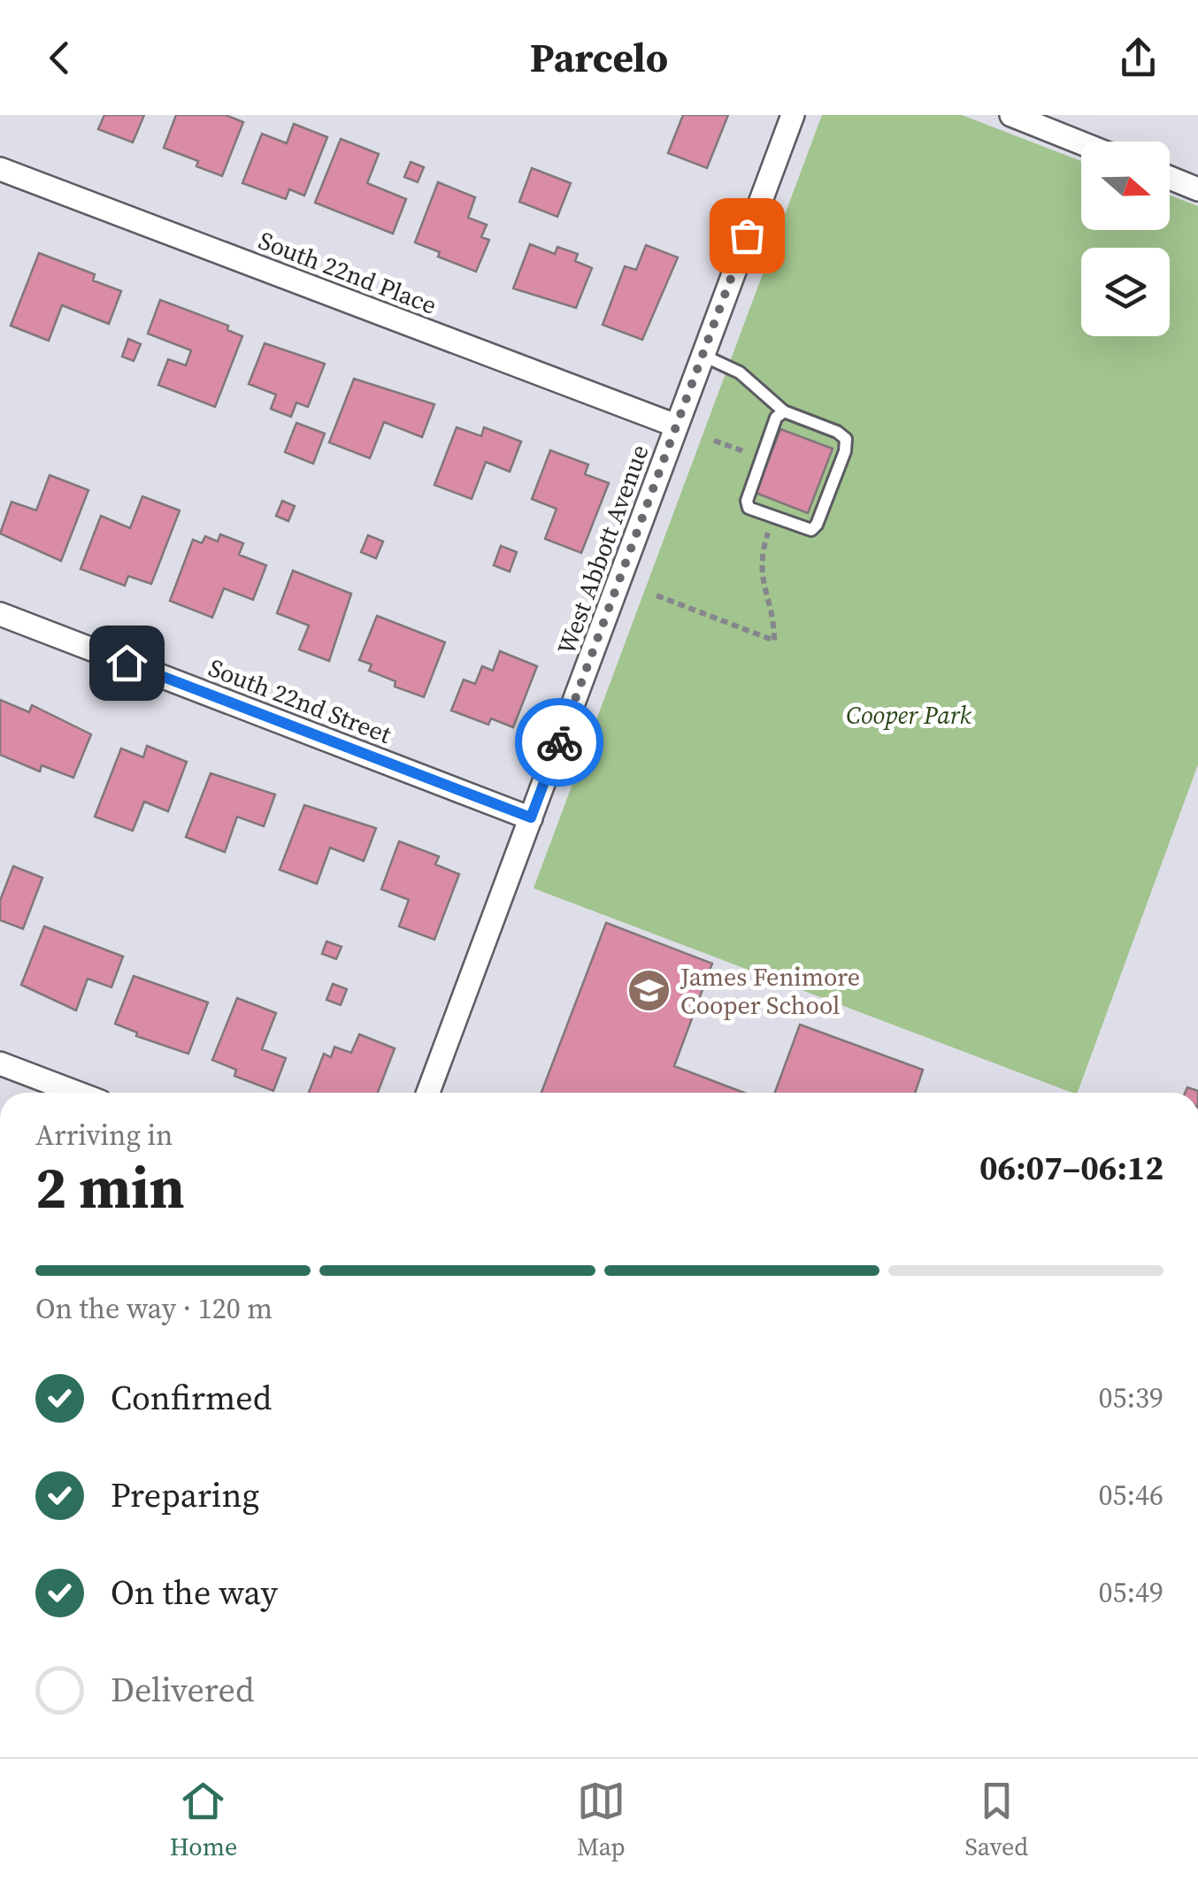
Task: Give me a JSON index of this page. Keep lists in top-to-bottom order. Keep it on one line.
{"streets":{"street":["South 22nd Place","West Abbott Avenue","South 22nd Street"]},"crossings":[["South 22nd Place","West Abbott Avenue"],["West Abbott Avenue","South 22nd Street"]],"parks":["Cooper Park"],"places":{"school or university":["James Fenimore Cooper School"]},"north":"right","page":{"header":"Parcelo","heading":["2 min","Arriving in","06:07–06:12"],"bar":"On the way · 120 m","list":[["Confirmed","05:39"],["Preparing","05:46"],["On the way","05:49"],"Delivered"],"tabs":["Home","Map","Saved"]}}
